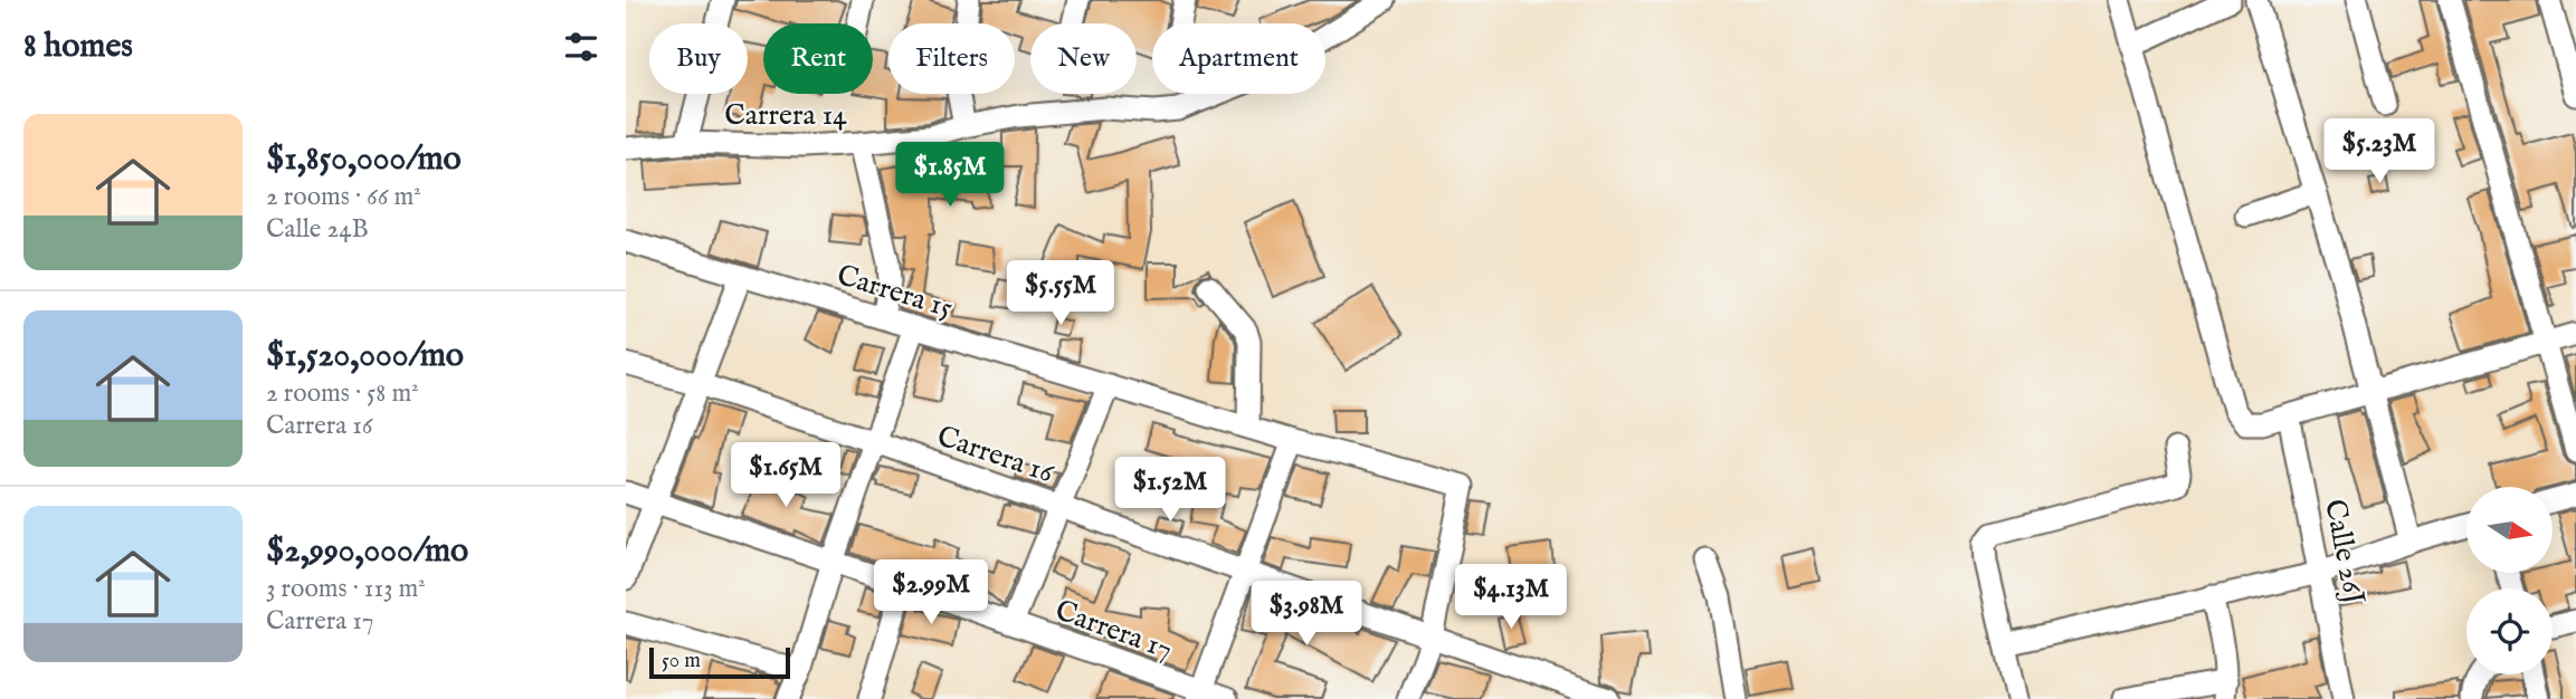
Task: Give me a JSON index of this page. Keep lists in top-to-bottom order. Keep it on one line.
{"streets":{"street":["Carrera 14","Carrera 15","Carrera 16","Calle 26J","Carrera 17"]},"crossings":[["Carrera 15","Carrera 16"]],"scale_bar":"50 m","north":"right","page":{"heading":"8 homes","chip":["Buy","Rent","Filters","New","Apartment"],"list":[{"name":"$1,850,000/mo","note":"2 rooms · 66 m² · Calle 24B"},{"name":"$1,520,000/mo","note":"2 rooms · 58 m² · Carrera 16"},{"name":"$2,990,000/mo","note":"3 rooms · 113 m² · Carrera 17"}],"price":["$5.23M","$1.85M","$5.55M","$1.65M","$1.52M","$2.99M","$4.13M","$3.98M"],"scale":"50 m"}}
